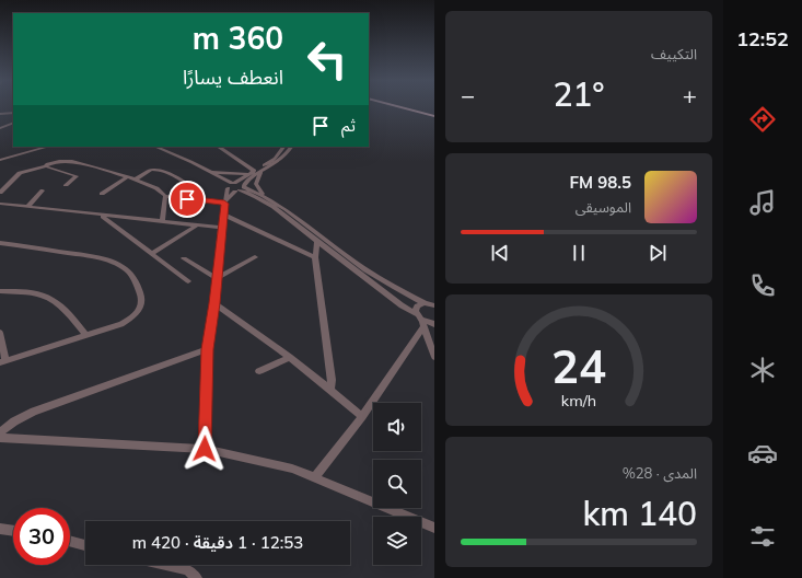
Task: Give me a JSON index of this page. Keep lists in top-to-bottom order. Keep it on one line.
{"page":{"tabs":"12:52","tile":["التكييف",["المدى · 28%","140 km"]],"turn":["360 m","انعطف يسارًا"],"heat":["−","21°","+"],"then":"ثم","song":["98.5 FM","الموسيقى"],"limit":"30","trip":"12:53 · 1 دقيقة · 420 m","gauge":["24","km/h"]}}
